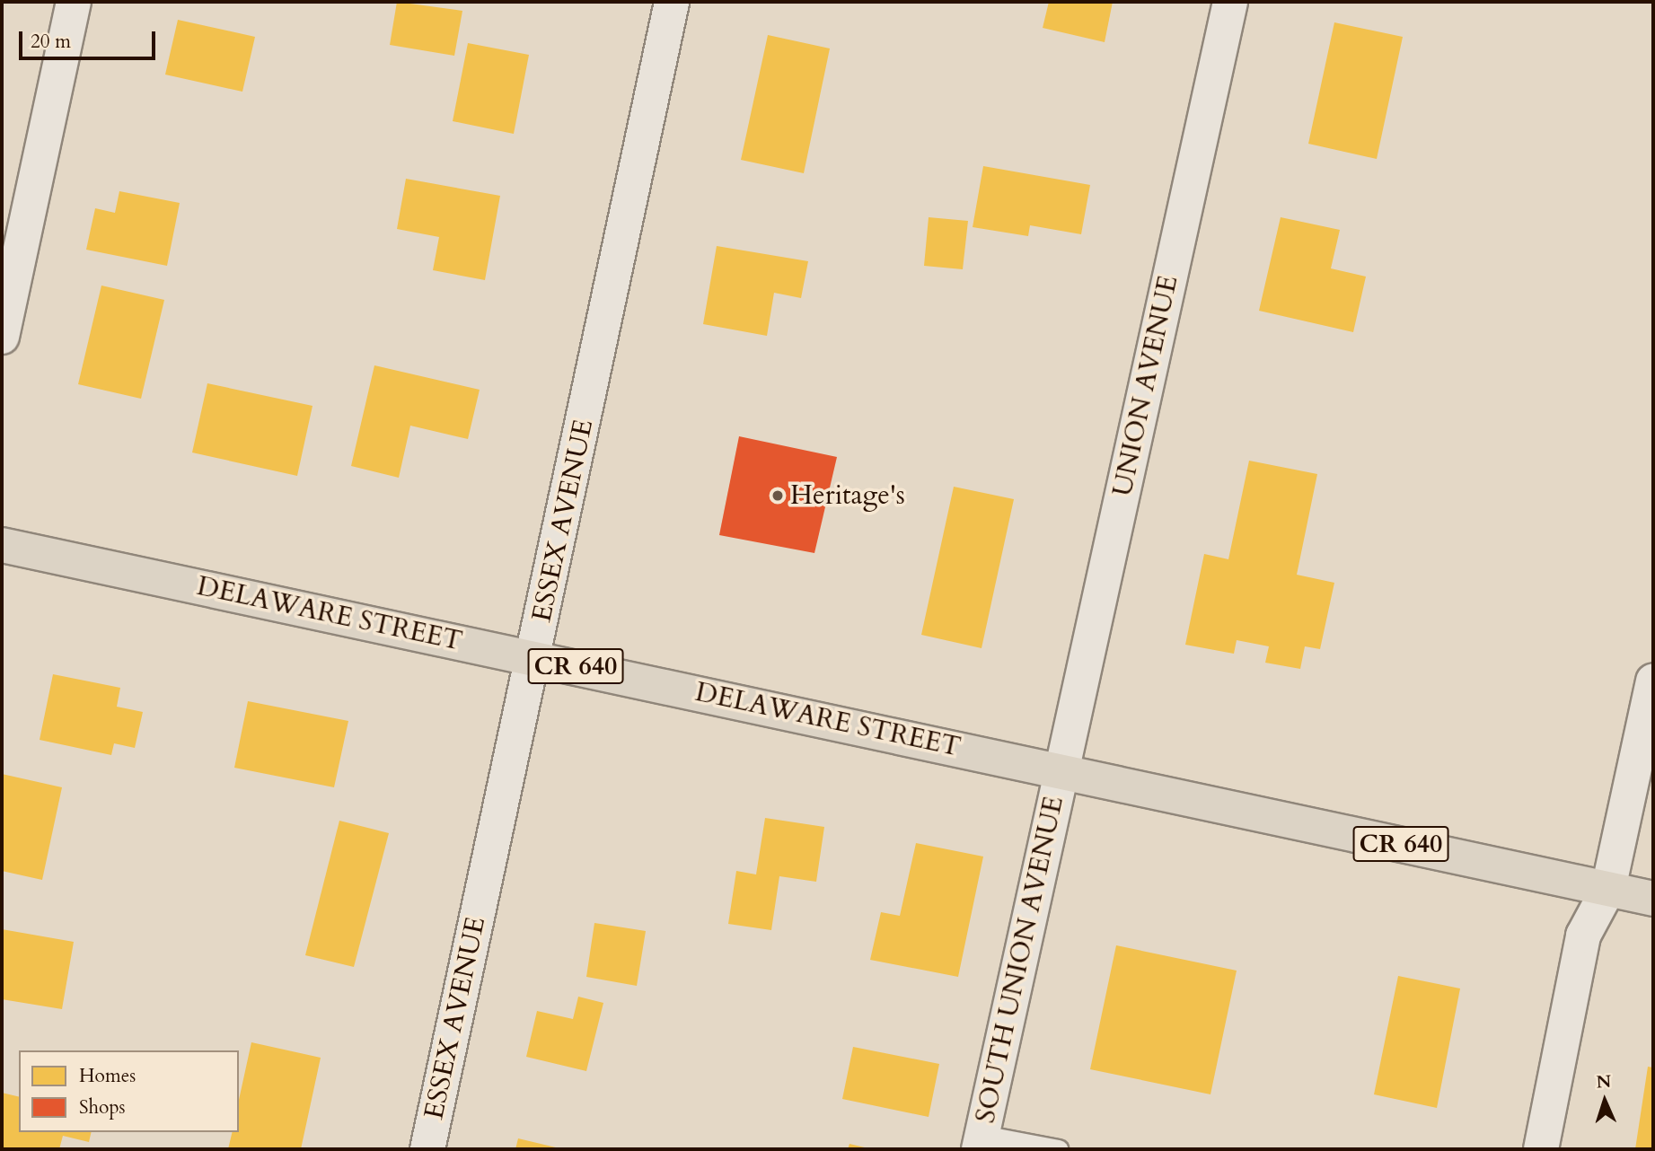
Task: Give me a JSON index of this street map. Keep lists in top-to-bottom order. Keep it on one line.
{"streets":{"main road":["DELAWARE STREET","CR 640"],"street":["UNION AVENUE","ESSEX AVENUE","SOUTH UNION AVENUE"]},"crossings":[["UNION AVENUE","DELAWARE STREET"],["UNION AVENUE","SOUTH UNION AVENUE"],["ESSEX AVENUE","DELAWARE STREET"],["DELAWARE STREET","SOUTH UNION AVENUE"]],"places":["Heritage's"],"legend":["Homes","Shops"],"scale_bar":"20 m","north":"top"}
